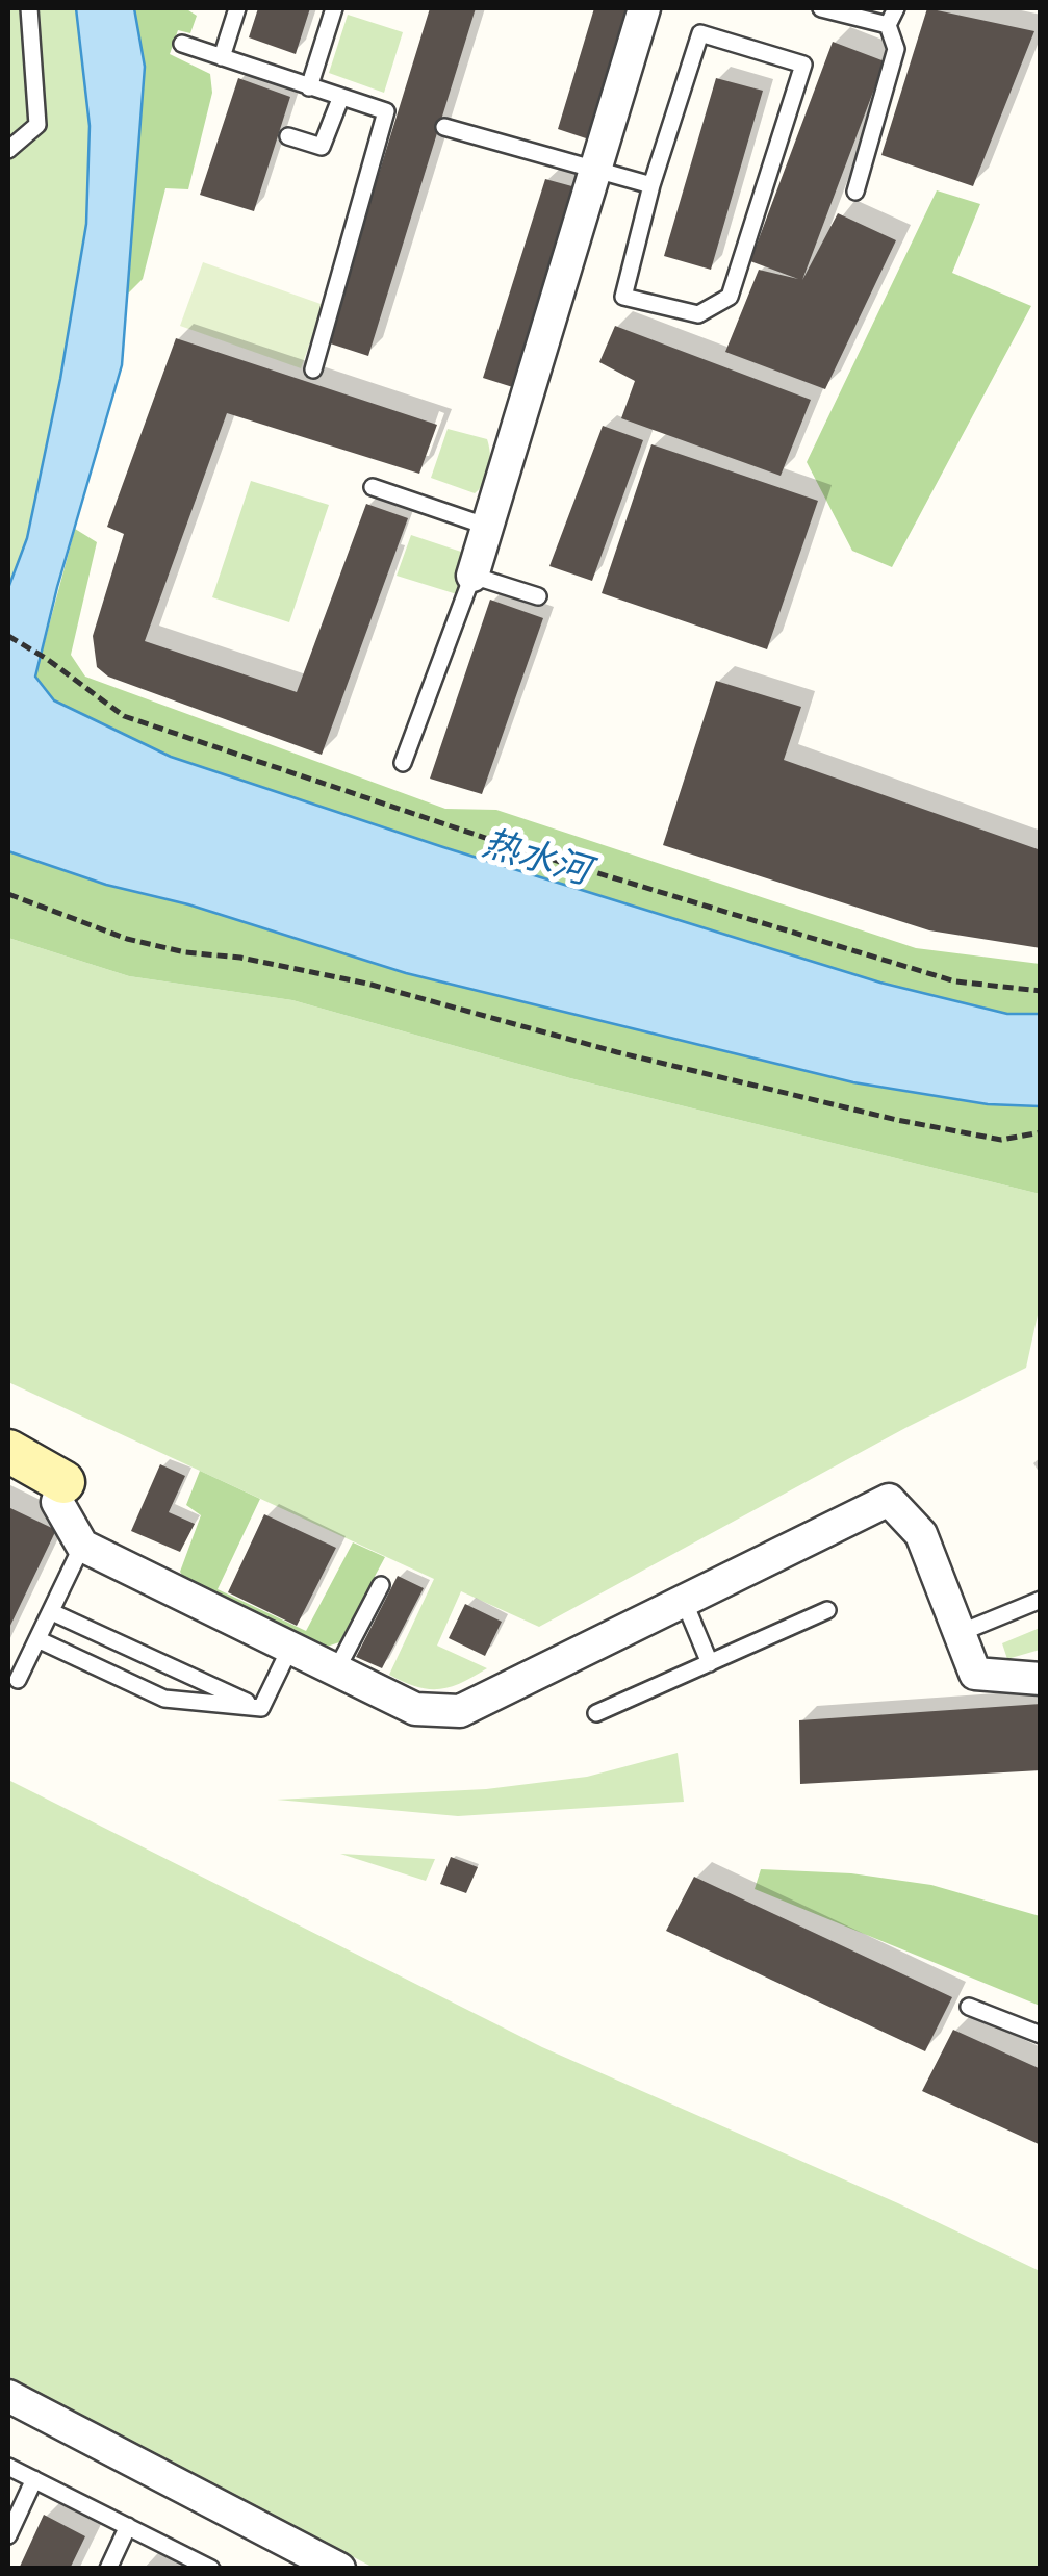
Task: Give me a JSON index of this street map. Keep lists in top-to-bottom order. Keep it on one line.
{"water":["热水河"]}
